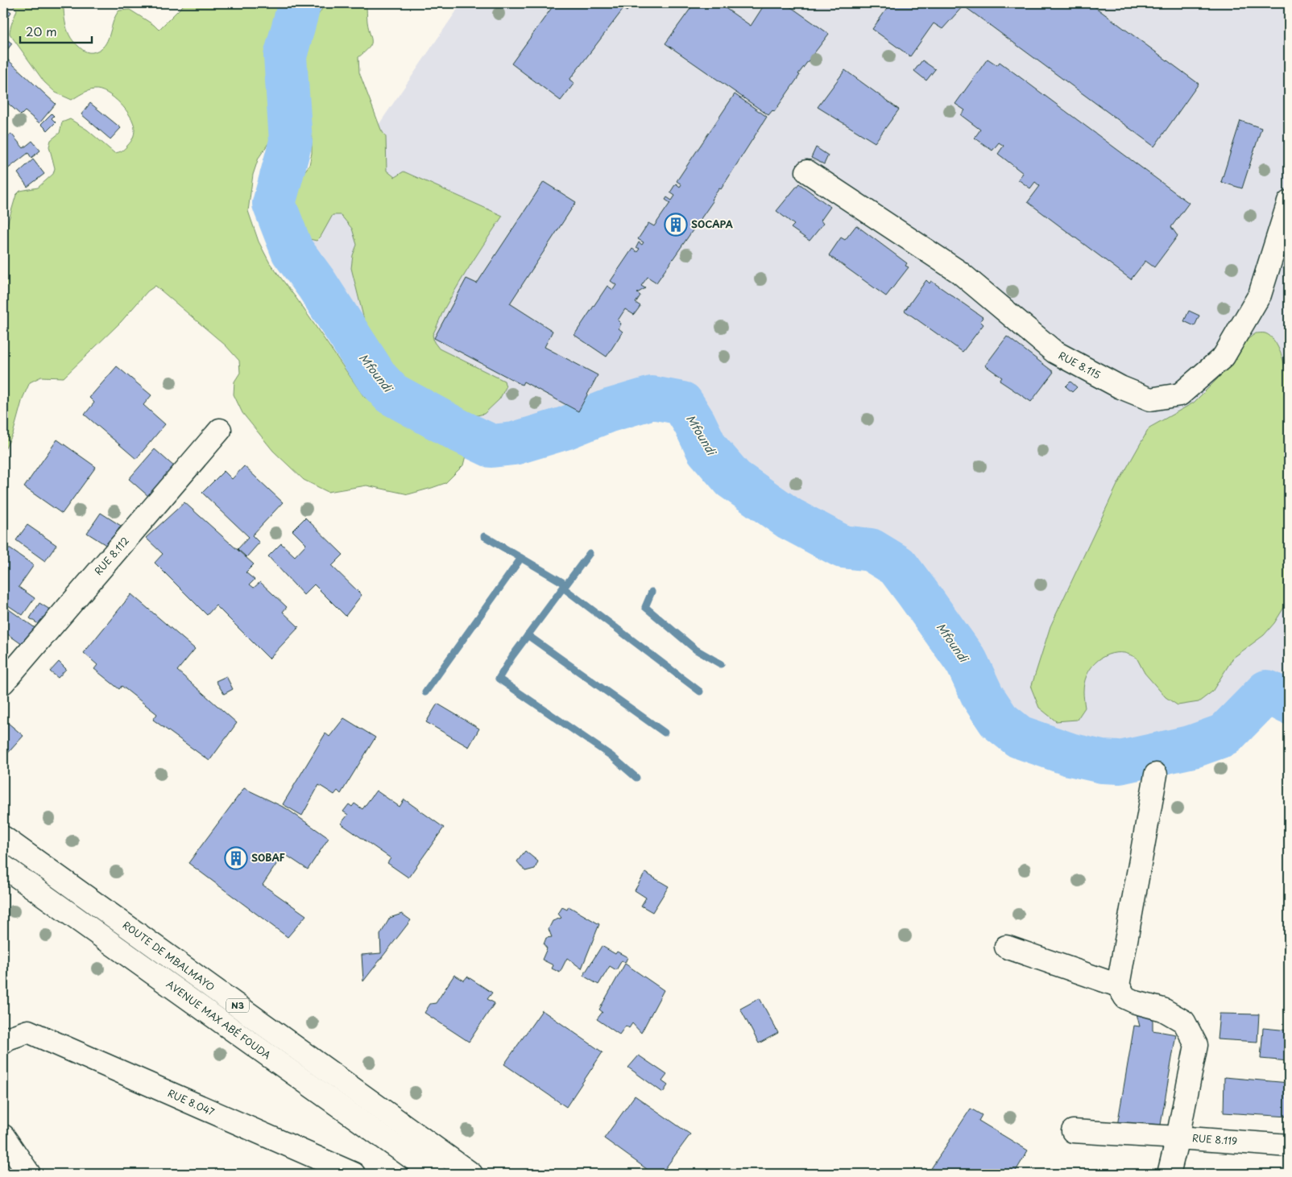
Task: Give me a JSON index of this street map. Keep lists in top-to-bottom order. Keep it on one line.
{"streets":{"main road":["RUE 8.115","RUE 8.112","ROUTE DE MBALMAYO","N3","AVENUE MAX ABÉ FOUDA","RUE 8.047","RUE 8.119"]},"water":["Mfoundi"],"places":{"building":["SOCAPA","SOBAF"]},"scale_bar":"20 m"}
